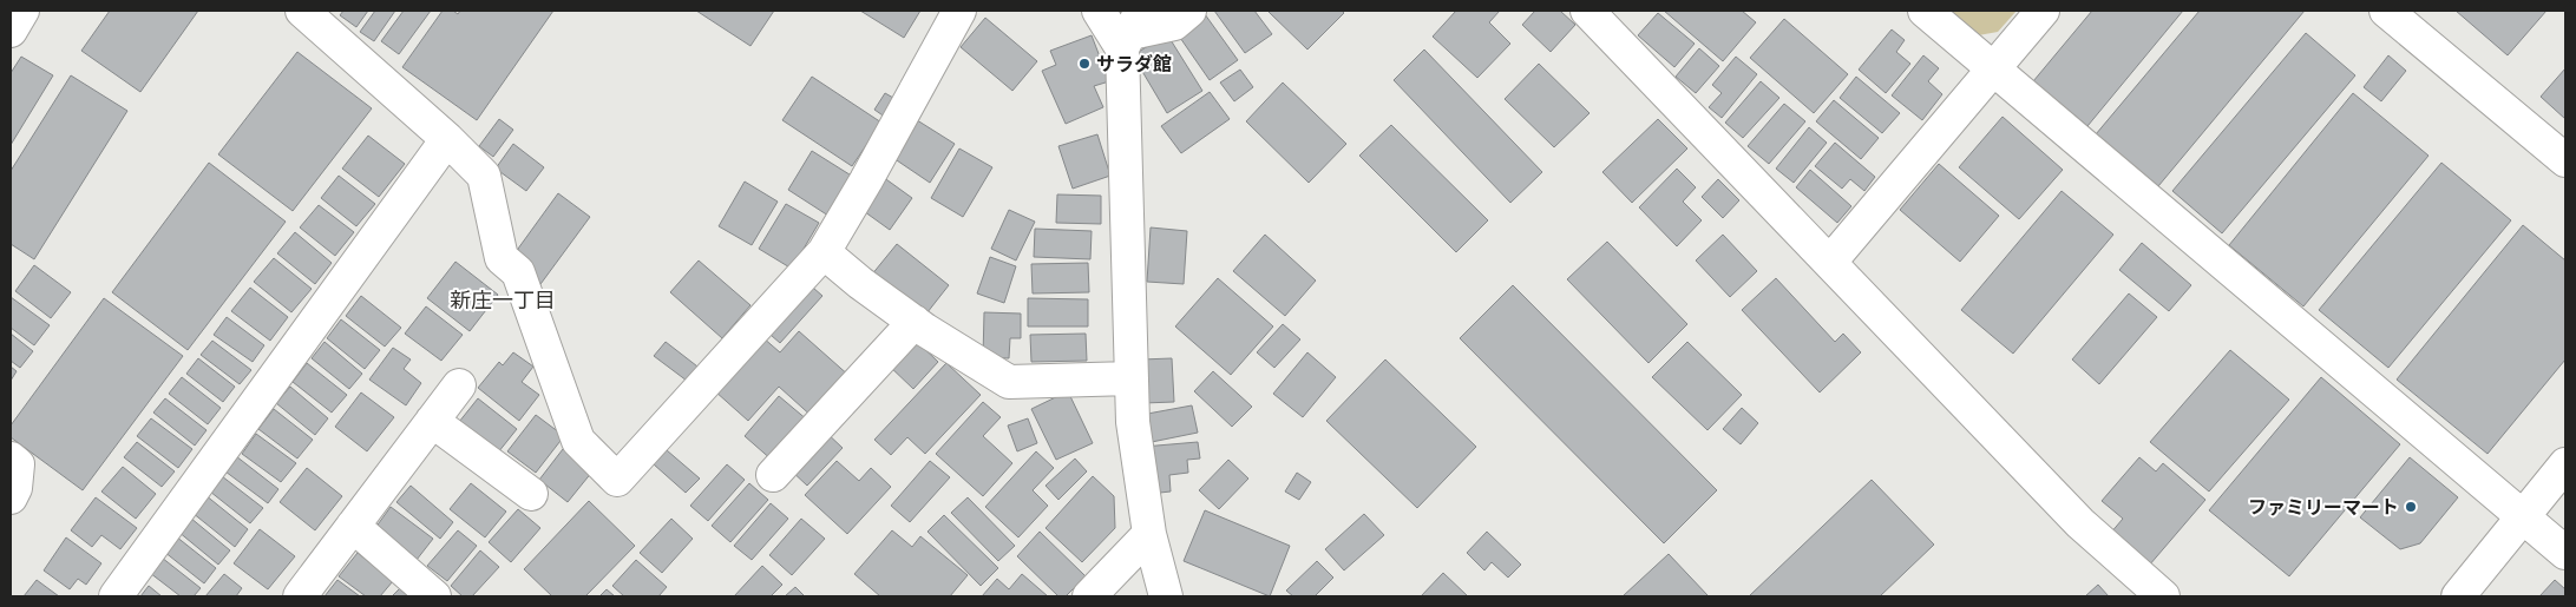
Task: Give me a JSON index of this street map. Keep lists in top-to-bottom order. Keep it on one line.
{"districts":["新庄一丁目"],"places":["サラダ館","ファミリーマート"]}
